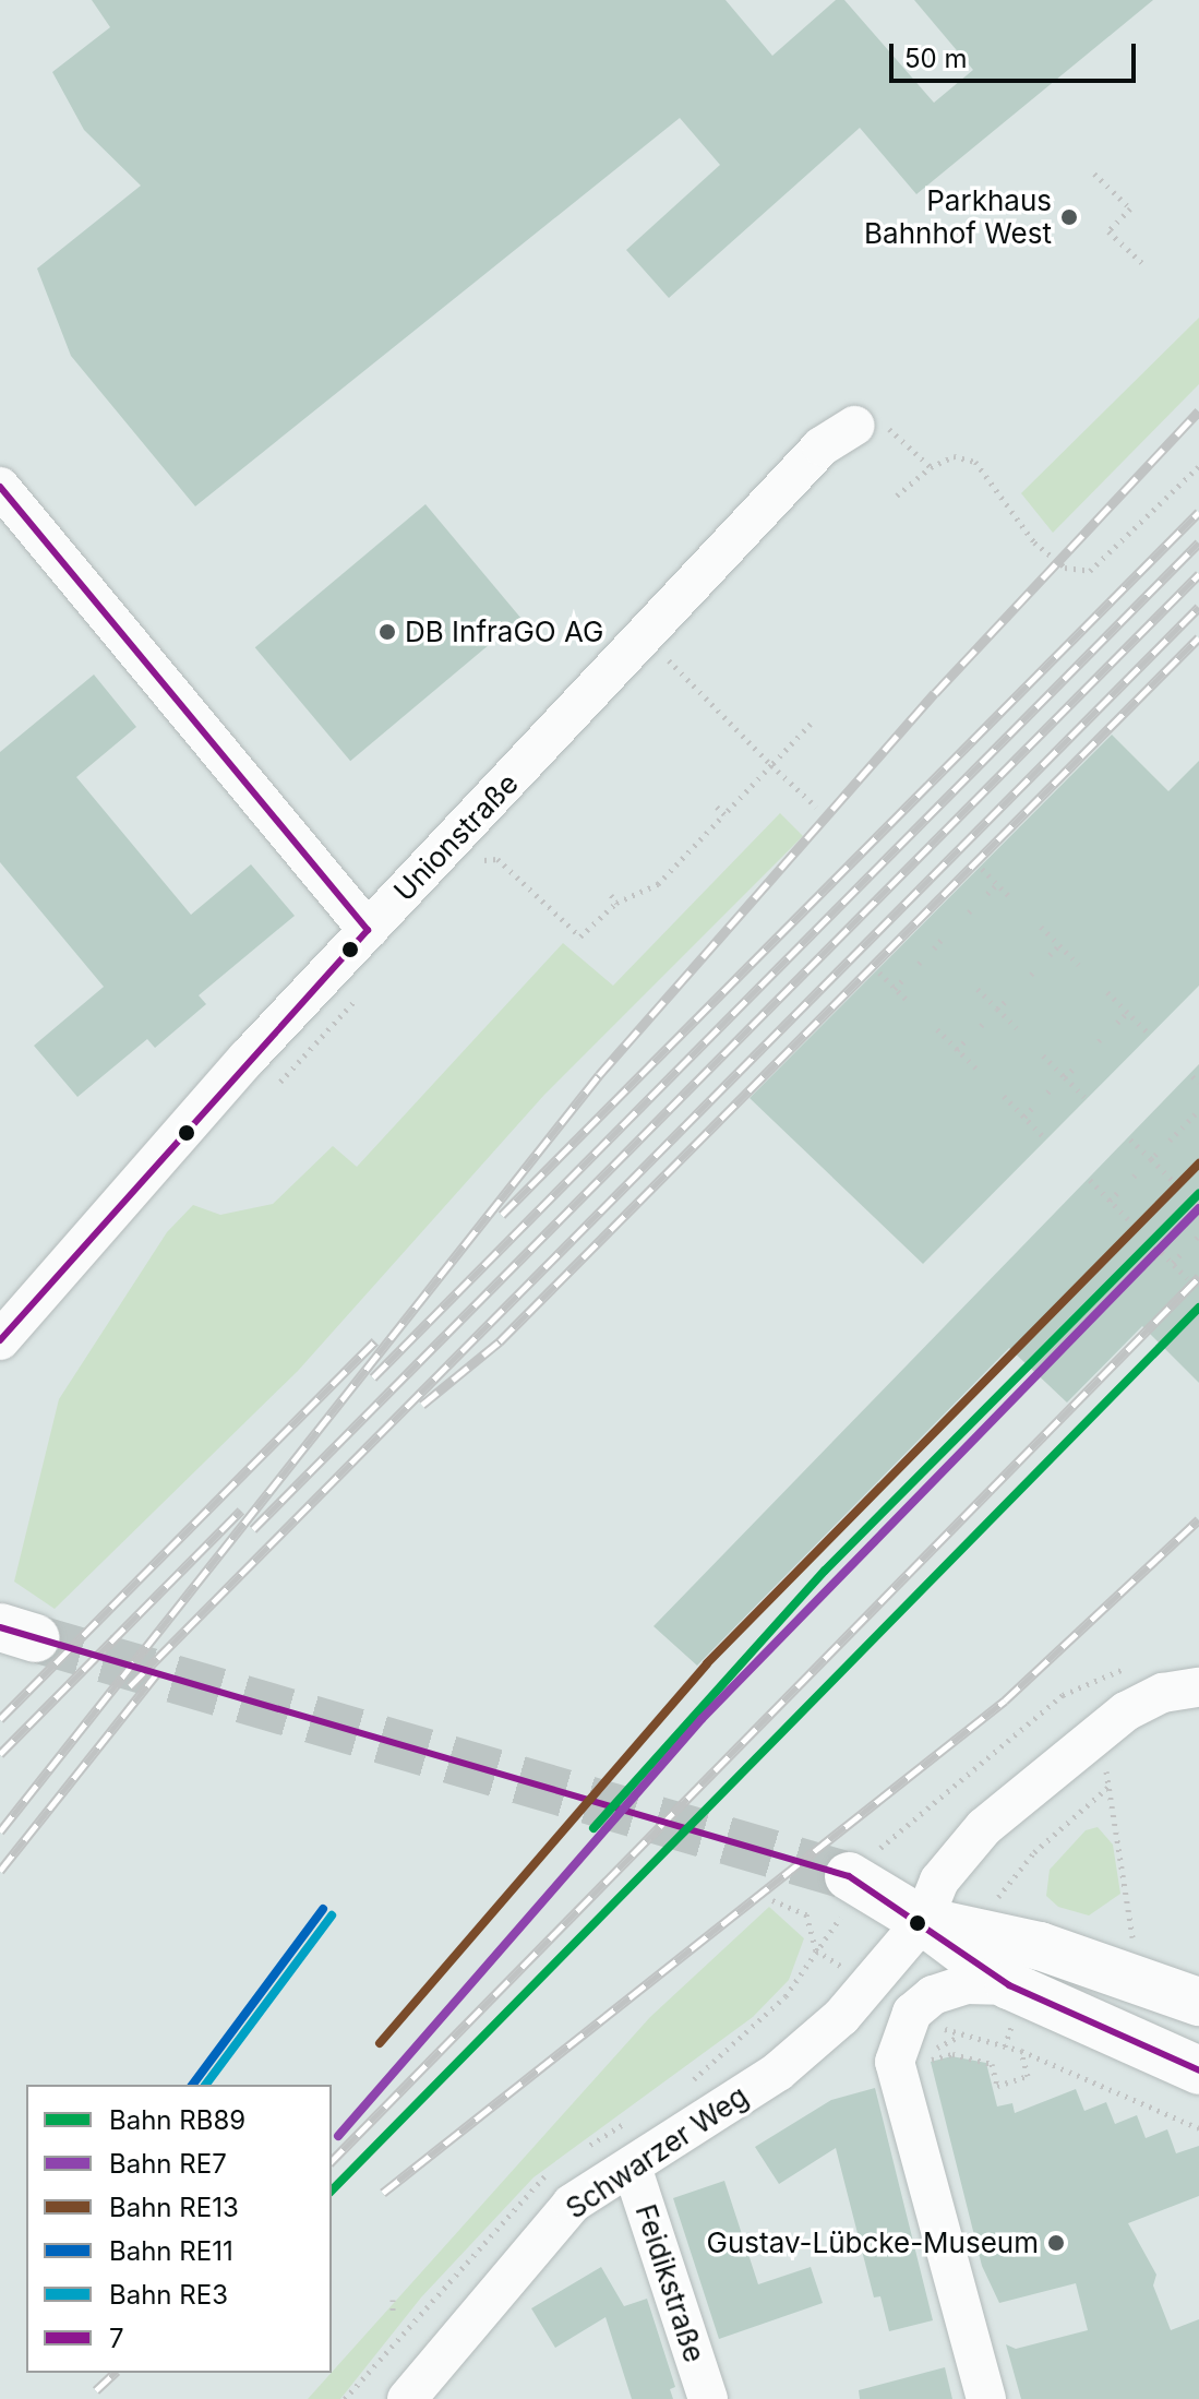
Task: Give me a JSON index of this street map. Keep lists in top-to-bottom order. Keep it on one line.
{"streets":{"street":["Unionstraße","Schwarzer Weg","Feidikstraße"]},"crossings":[["Schwarzer Weg","Feidikstraße"]],"places":["Parkhaus Bahnhof West","DB InfraGO AG","Gustav-Lübcke-Museum"],"lines":["transit line 7","rail line RE13","rail line RB89","rail line RE7","rail line RE11","rail line RE3"],"legend":["Bahn RB89","Bahn RE7","Bahn RE13","Bahn RE11","Bahn RE3","7"],"scale_bar":"50 m"}
